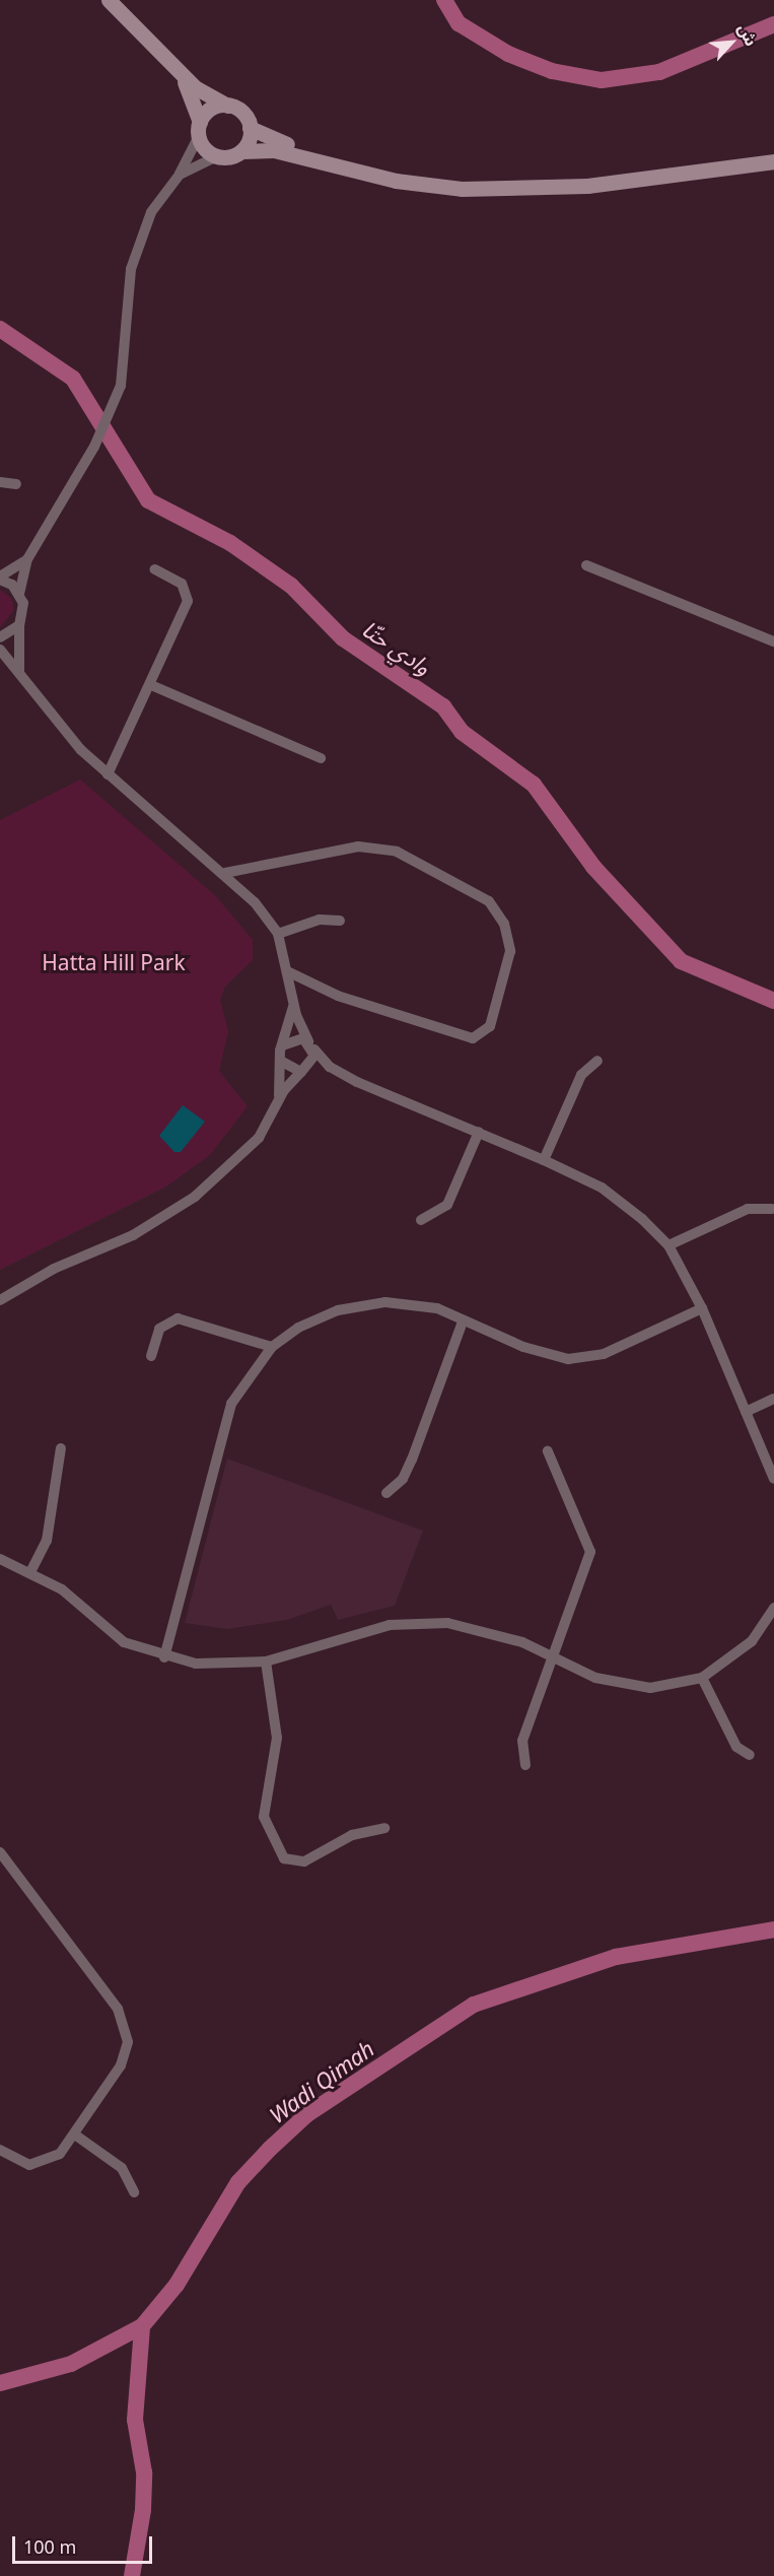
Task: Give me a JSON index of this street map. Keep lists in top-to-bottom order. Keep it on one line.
{"water":["وادي حتّا","Wadi Qimah"],"parks":["Hatta Hill Park"],"scale_bar":"100 m","north":"top right"}
